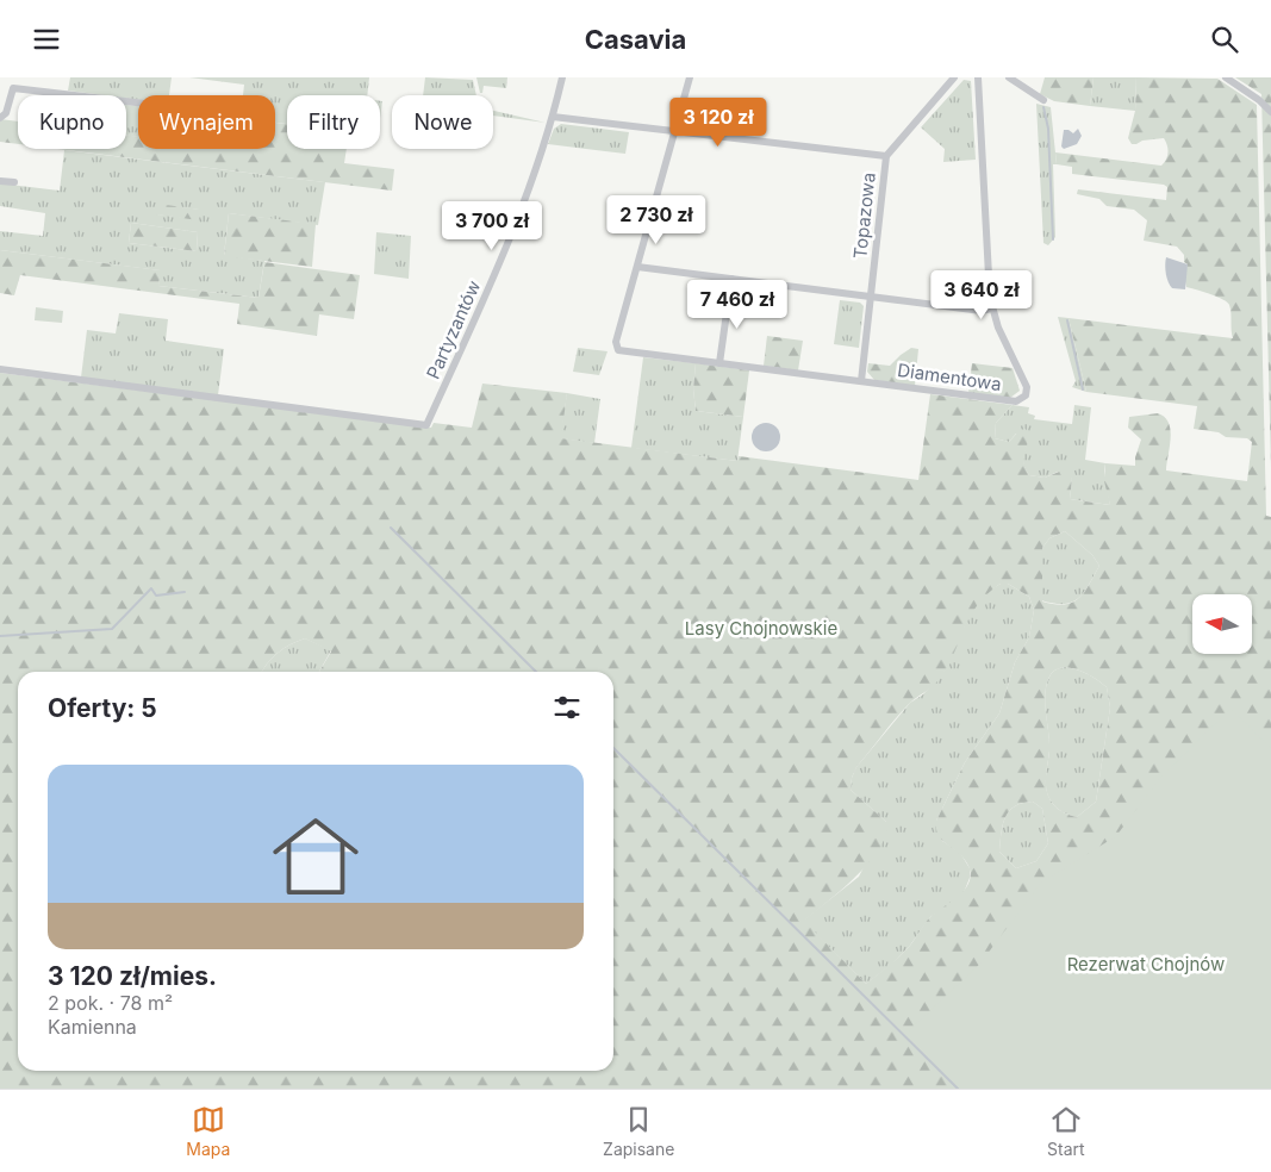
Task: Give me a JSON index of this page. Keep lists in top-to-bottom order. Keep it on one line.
{"streets":{"street":["Topazowa","Partyzantów","Diamentowa"]},"crossings":[["Topazowa","Diamentowa"]],"parks":["Lasy Chojnowskie","Rezerwat Chojnów"],"north":"left","page":{"header":"Casavia","chip":["Kupno","Wynajem","Filtry","Nowe"],"price":["3 120 zł","2 730 zł","3 700 zł","3 640 zł","7 460 zł"],"heading":"Oferty: 5","list":[{"name":"3 120 zł/mies.","note":"2 pok. · 78 m² · Kamienna"}],"tabs":["Mapa","Zapisane","Start"]}}
